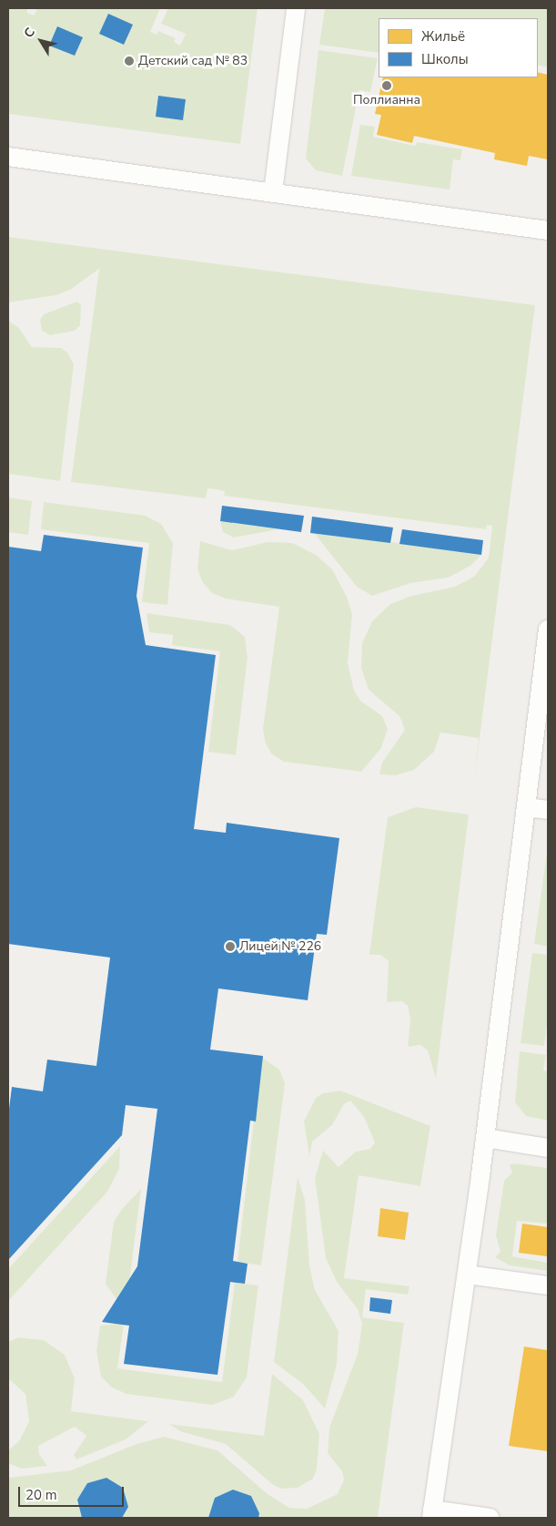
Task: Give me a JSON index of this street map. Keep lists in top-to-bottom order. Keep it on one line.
{"places":["Детский сад № 83","Поллианна","Лицей № 226"],"legend":["Жильё","Школы"],"scale_bar":"20 m","north":"top left"}
